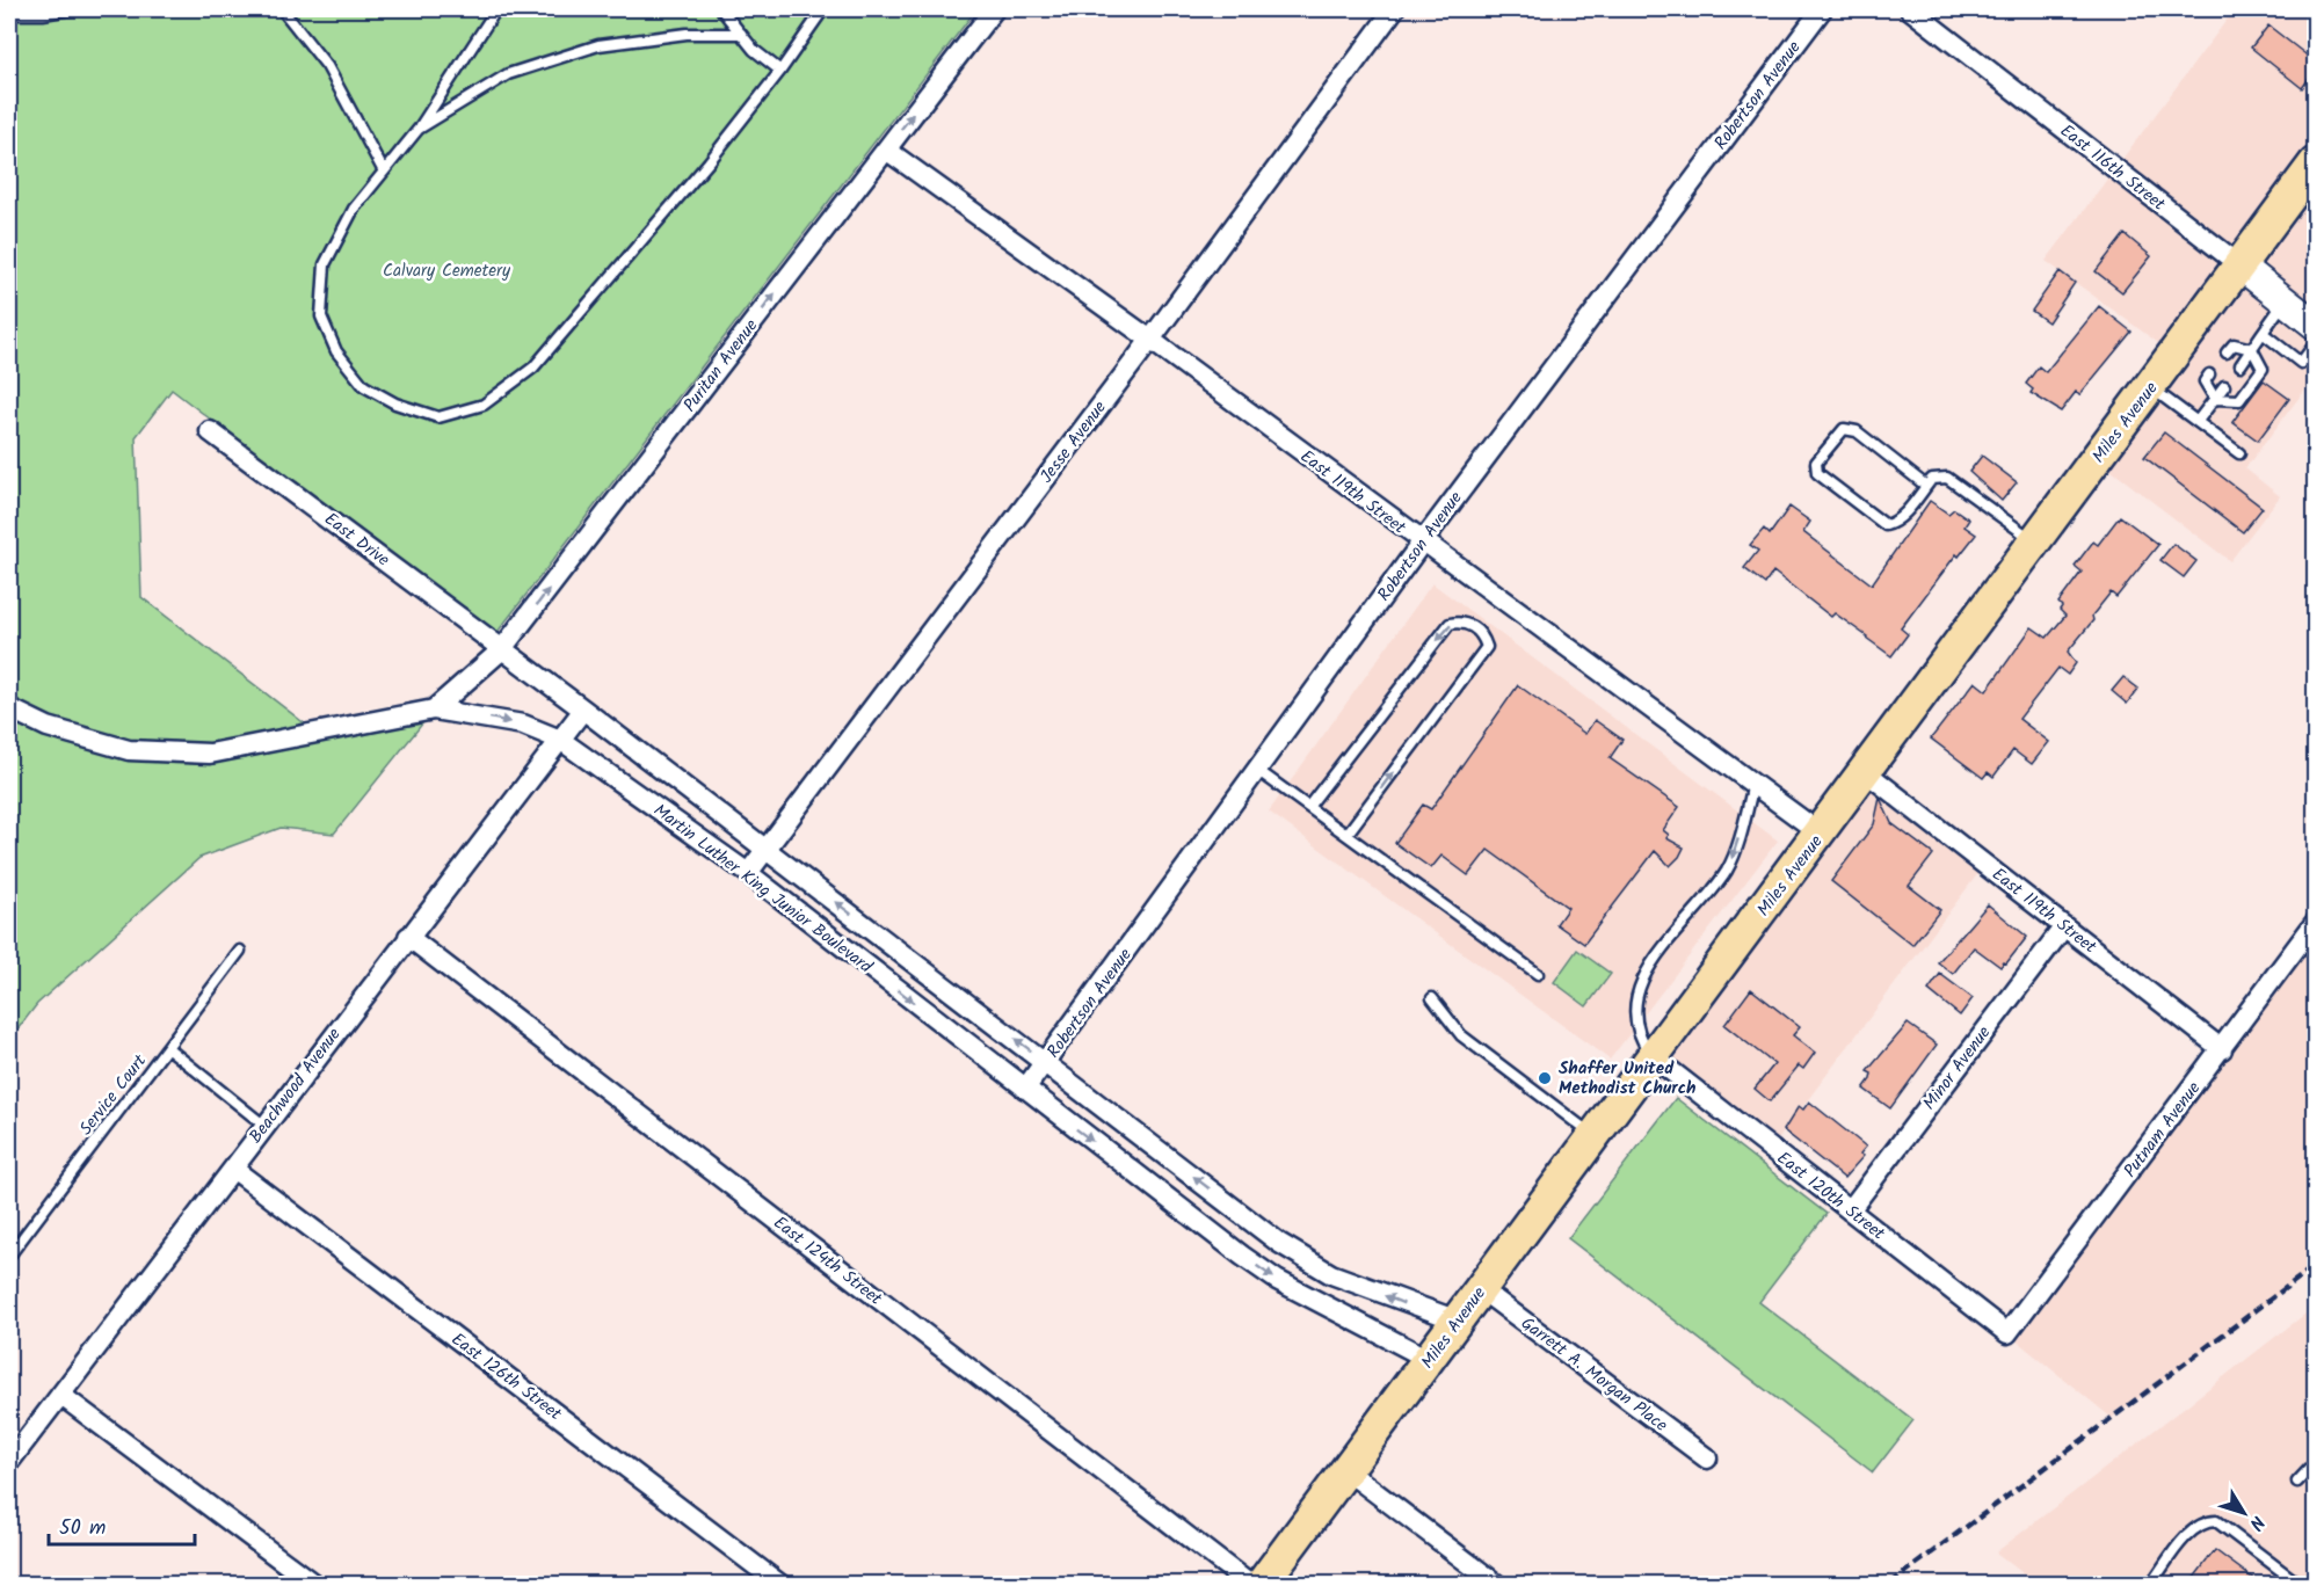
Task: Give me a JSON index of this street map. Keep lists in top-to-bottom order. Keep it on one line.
{"streets":{"main road":["East 116th Street","Miles Avenue"],"street":["Robertson Avenue","Puritan Avenue","Jesse Avenue","East 119th Street","East Drive","Martin Luther King Junior Boulevard","Minor Avenue","Beachwood Avenue","Putnam Avenue","East 120th Street","East 124th Street","Garrett A. Morgan Place","East 126th Street"],"lane":["Service Court"]},"crossings":[["Robertson Avenue","East 119th Street"],["Robertson Avenue","Martin Luther King Junior Boulevard"],["East 116th Street","Miles Avenue"],["Puritan Avenue","East 119th Street"],["Puritan Avenue","East Drive"],["Puritan Avenue","Martin Luther King Junior Boulevard"],["Miles Avenue","East 119th Street"],["Miles Avenue","Martin Luther King Junior Boulevard"],["Miles Avenue","East 120th Street"],["Miles Avenue","Garrett A. Morgan Place"],["Jesse Avenue","East 119th Street"],["Jesse Avenue","Martin Luther King Junior Boulevard"],["East 119th Street","Minor Avenue"],["East 119th Street","Putnam Avenue"],["East Drive","Martin Luther King Junior Boulevard"],["Martin Luther King Junior Boulevard","Beachwood Avenue"],["Minor Avenue","East 120th Street"],["Beachwood Avenue","East 124th Street"],["Beachwood Avenue","East 126th Street"],["Putnam Avenue","East 120th Street"]],"one_way":["Puritan Avenue"],"parks":["Calvary Cemetery"],"places":["Shaffer United Methodist Church"],"scale_bar":"50 m","north":"bottom right"}
